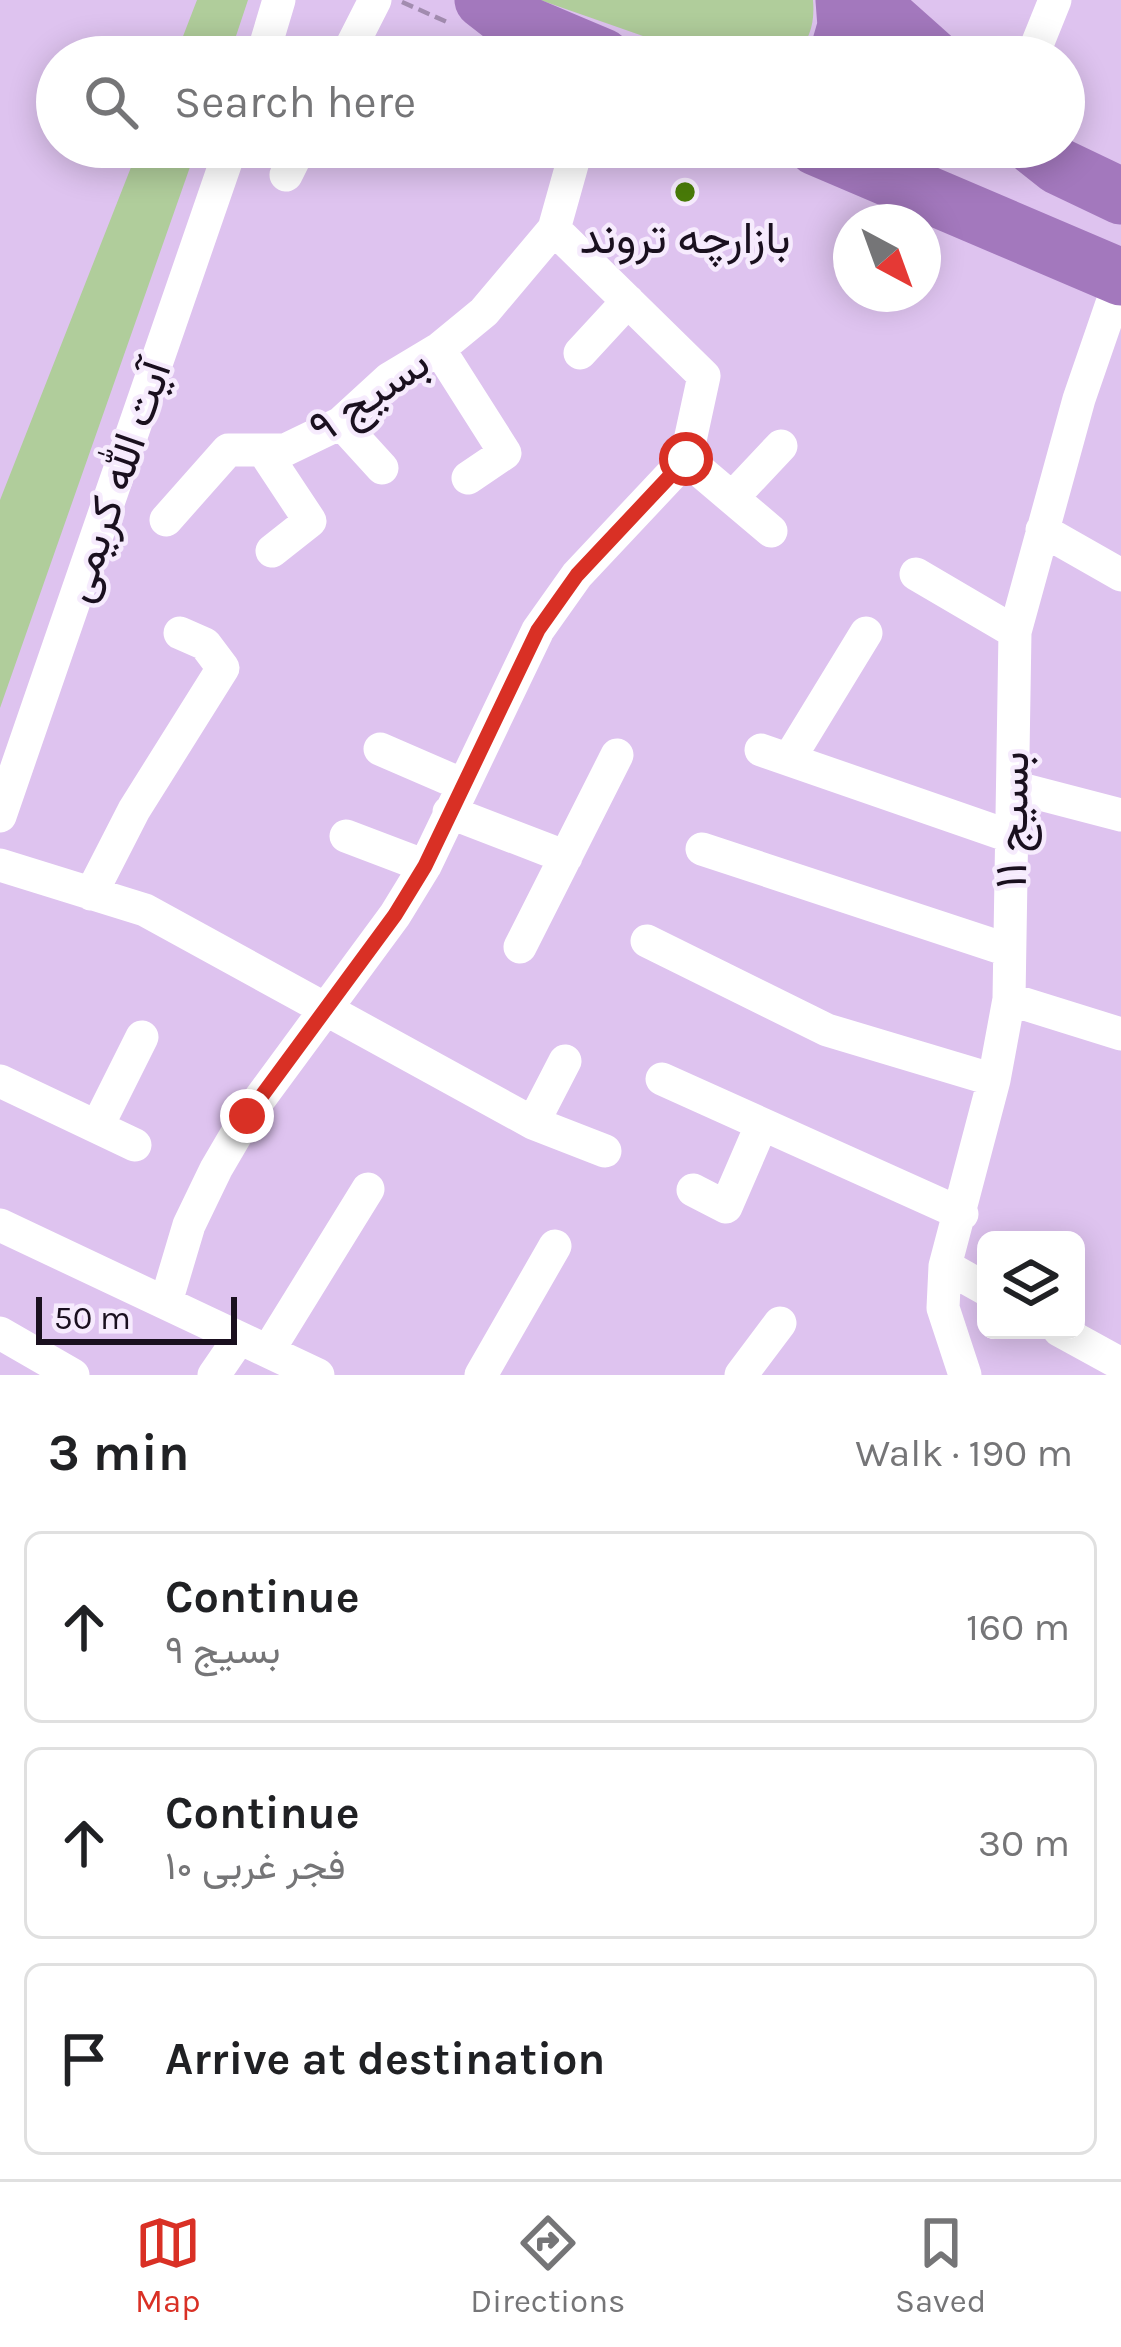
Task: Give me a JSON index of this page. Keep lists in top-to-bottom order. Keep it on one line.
{"streets":{"street":["بسیج ۹","آیت الله کریمی","بسیج ۱۱"]},"places":["بازارچه تروند"],"scale_bar":"50 m","north":"bottom right","page":{"search":"Search here","scale":"50 m","heading":["3 min","Walk · 190 m"],"list":[["Continue","بسیج ۹","160 m"],["Continue","فجر غربی ۱۰","30 m"],"Arrive at destination"],"nav":["Map","Directions","Saved"]}}
